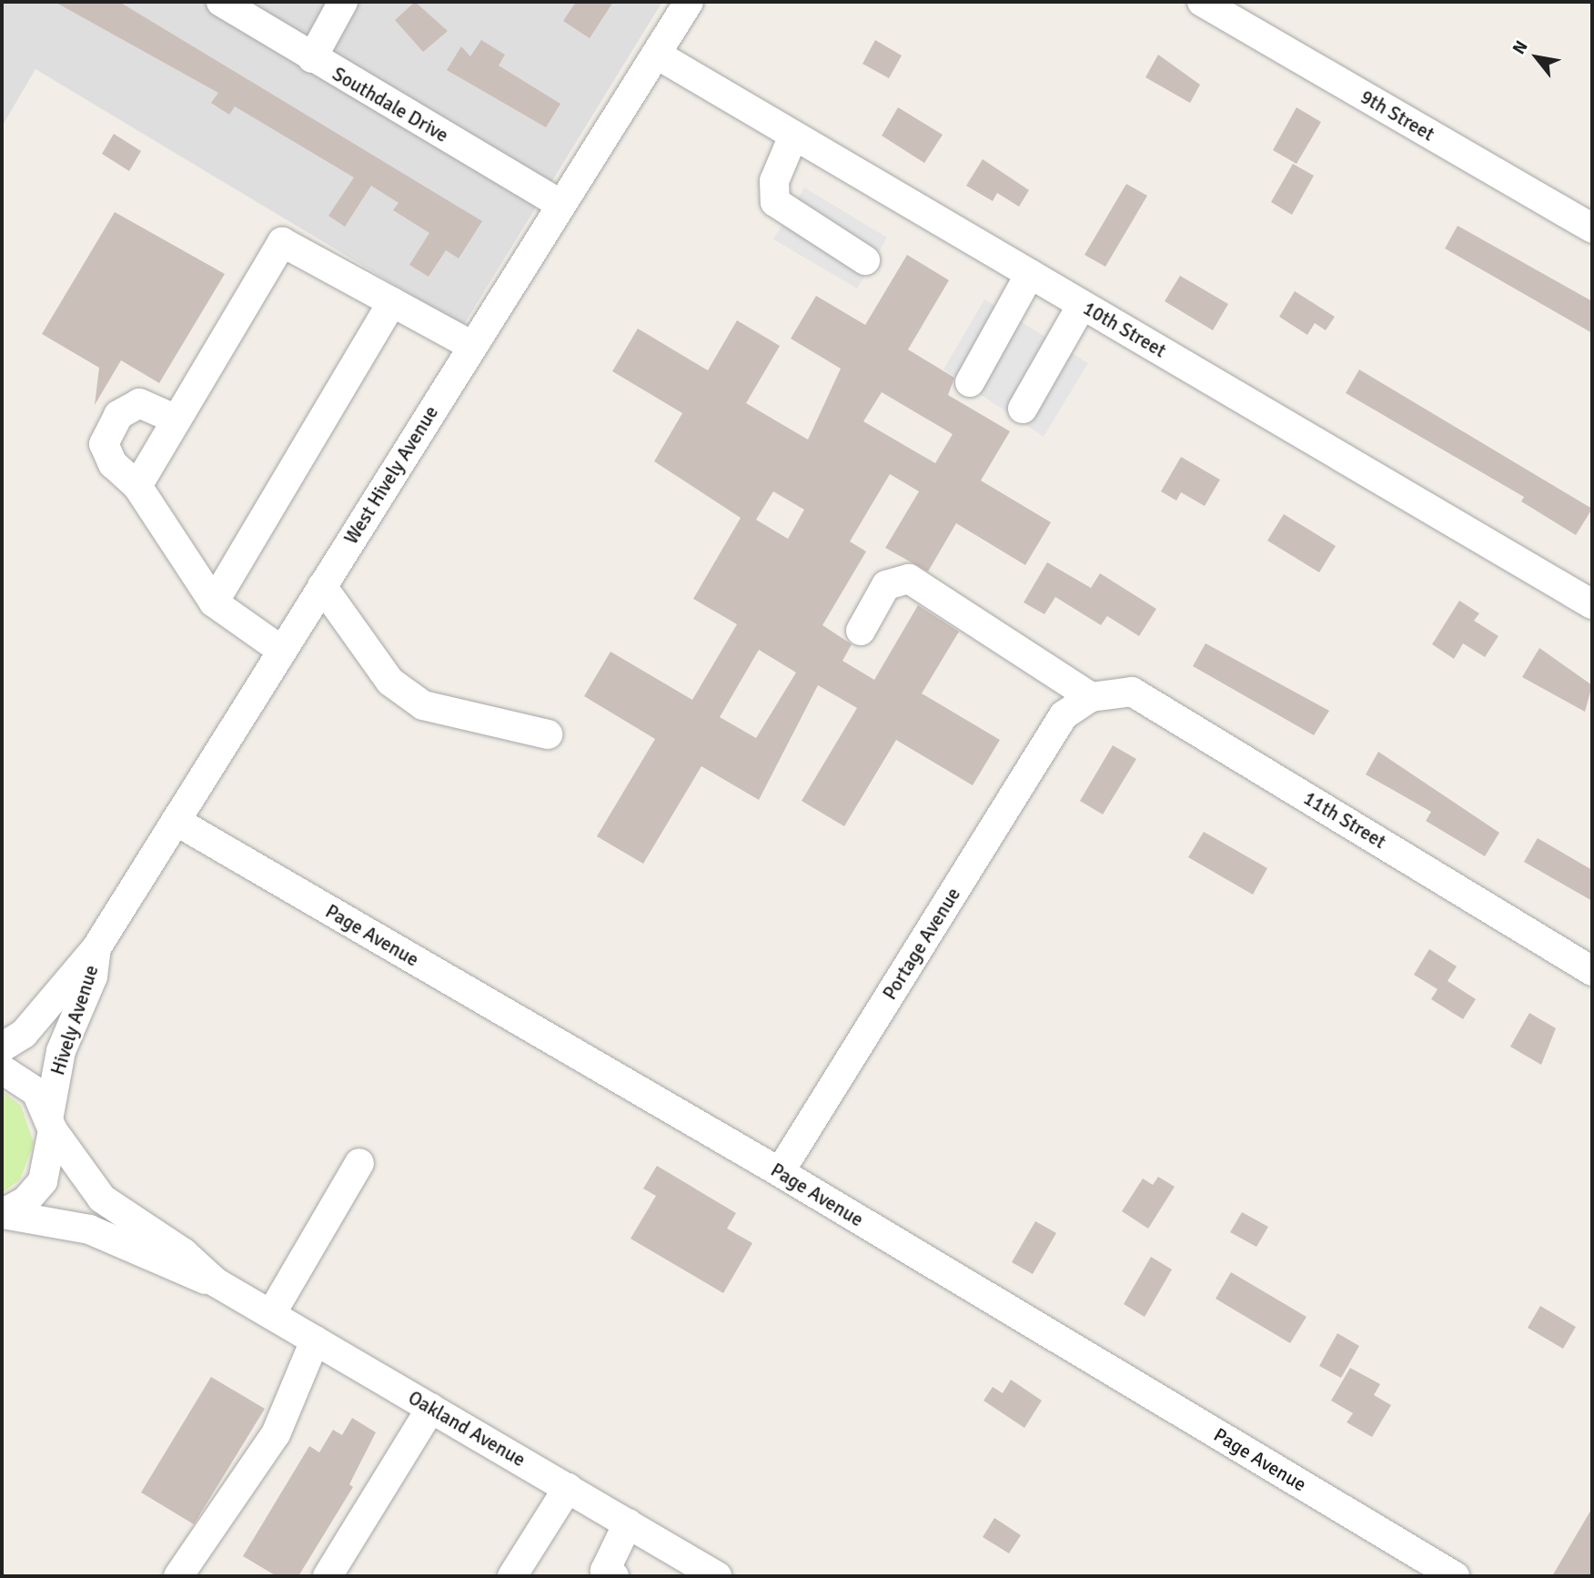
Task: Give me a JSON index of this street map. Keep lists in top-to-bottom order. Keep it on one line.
{"streets":{"street":["Southdale Drive","9th Street","10th Street","West Hively Avenue","11th Street","Page Avenue","Portage Avenue","Hively Avenue","Oakland Avenue"]},"crossings":[["Southdale Drive","West Hively Avenue"],["10th Street","West Hively Avenue"],["West Hively Avenue","Page Avenue"],["West Hively Avenue","Hively Avenue"],["11th Street","Portage Avenue"],["Page Avenue","Portage Avenue"],["Hively Avenue","Oakland Avenue"]],"north":"top left"}
